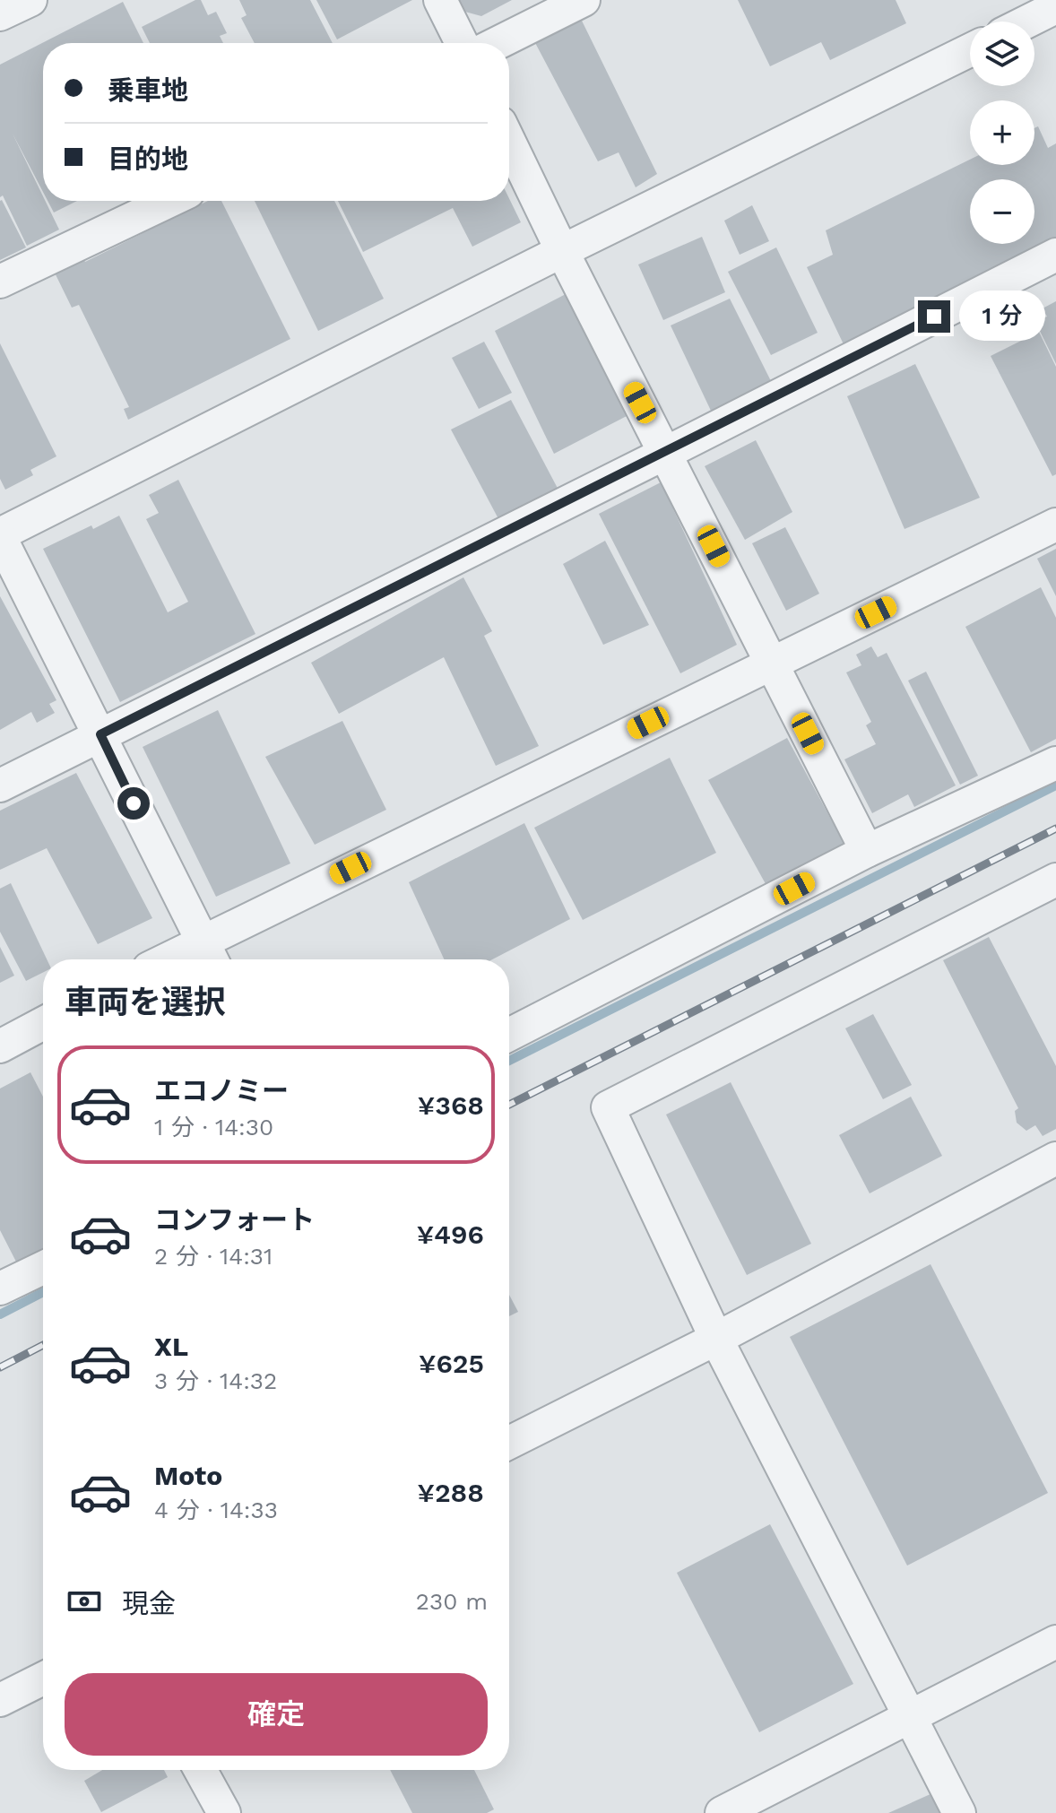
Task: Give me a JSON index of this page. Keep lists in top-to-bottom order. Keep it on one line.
{"page":{"map_buttons":["+","−"],"banner":["乗車地","目的地"],"bubble":"1 分","heading":"車両を選択","list":[{"name":"エコノミー","note":"1 分 · 14:30","value":"¥368"},{"name":"コンフォート","note":"2 分 · 14:31","value":"¥496"},{"name":"XL","note":"3 分 · 14:32","value":"¥625"},{"name":"Moto","note":"4 分 · 14:33","value":"¥288"}],"pay":["現金","230 m"],"buttons":"確定"}}
